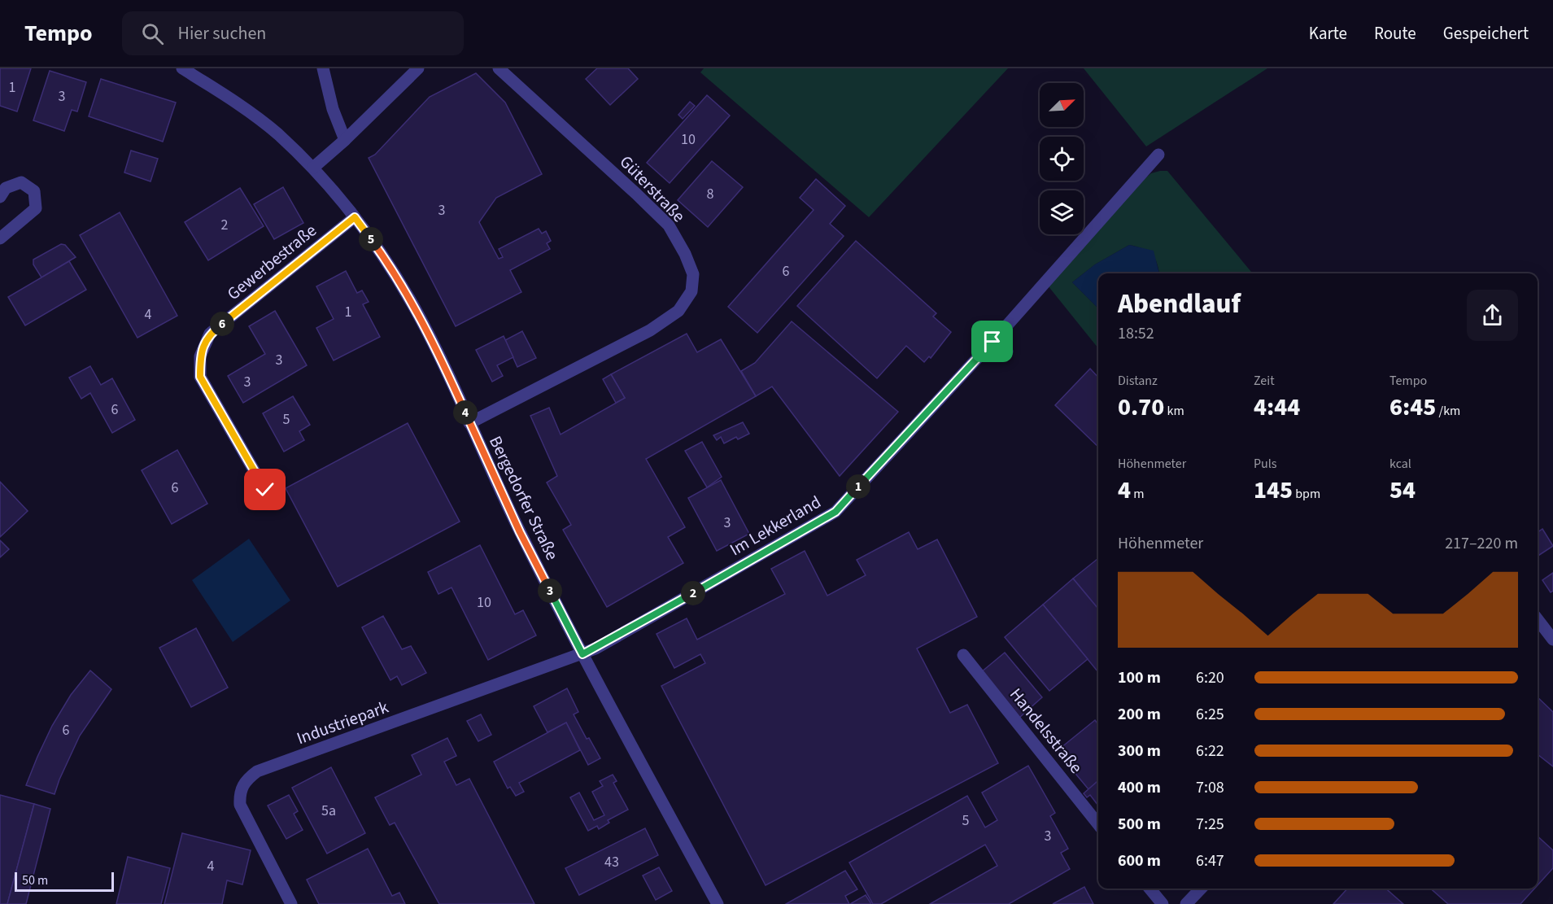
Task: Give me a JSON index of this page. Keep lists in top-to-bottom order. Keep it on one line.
{"streets":{"street":["Güterstraße","Gewerbestraße","Bergedorfer Straße","Im Lekkerland","Industriepark","Handelsstraße"]},"crossings":[["Güterstraße","Bergedorfer Straße"],["Gewerbestraße","Bergedorfer Straße"],["Bergedorfer Straße","Im Lekkerland"],["Bergedorfer Straße","Industriepark"],["Im Lekkerland","Industriepark"]],"house_numbers":["1","3","10","8","3","2","6","1","4","3","3","6","5","6","3","10","6","5a","5","3","43","4"],"scale_bar":"50 m","north":"top right","page":{"header":"Tempo","search":"Hier suchen","nav":["Karte","Route","Gespeichert"],"pins":["5","6","4","1","3","2"],"heading":["Abendlauf","18:52"],"stats":[["Distanz","0.70 km"],["Zeit","4:44"],["Tempo","6:45 /km"],["Höhenmeter","4 m"],["Puls","145 bpm"],["kcal","54"]],"chart":["Höhenmeter","217–220 m"],"list":[{"name":"100 m","note":"6:20"},{"name":"200 m","note":"6:25"},{"name":"300 m","note":"6:22"},{"name":"400 m","note":"7:08"},{"name":"500 m","note":"7:25"},{"name":"600 m","note":"6:47"}],"scale":"50 m"}}
